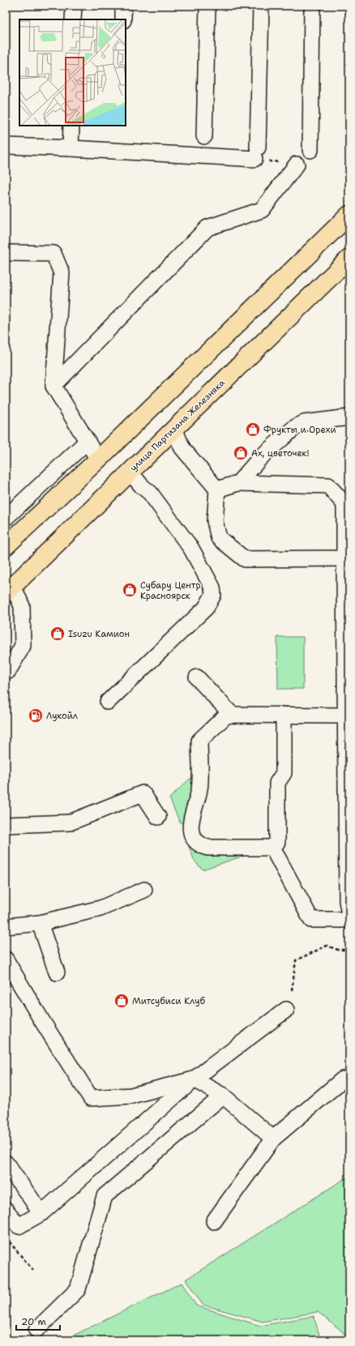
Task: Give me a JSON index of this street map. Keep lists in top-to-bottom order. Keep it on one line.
{"streets":{"main road":["улица Партизана Железняка"]},"places":{"shop":["Фрукты и Орехи","Ах, цветочек!","Субару Центр Красноярск","Isuzu Камион","Митсубиси Клуб"],"fuel station":["Лукойл"]},"scale_bar":"20 m"}
